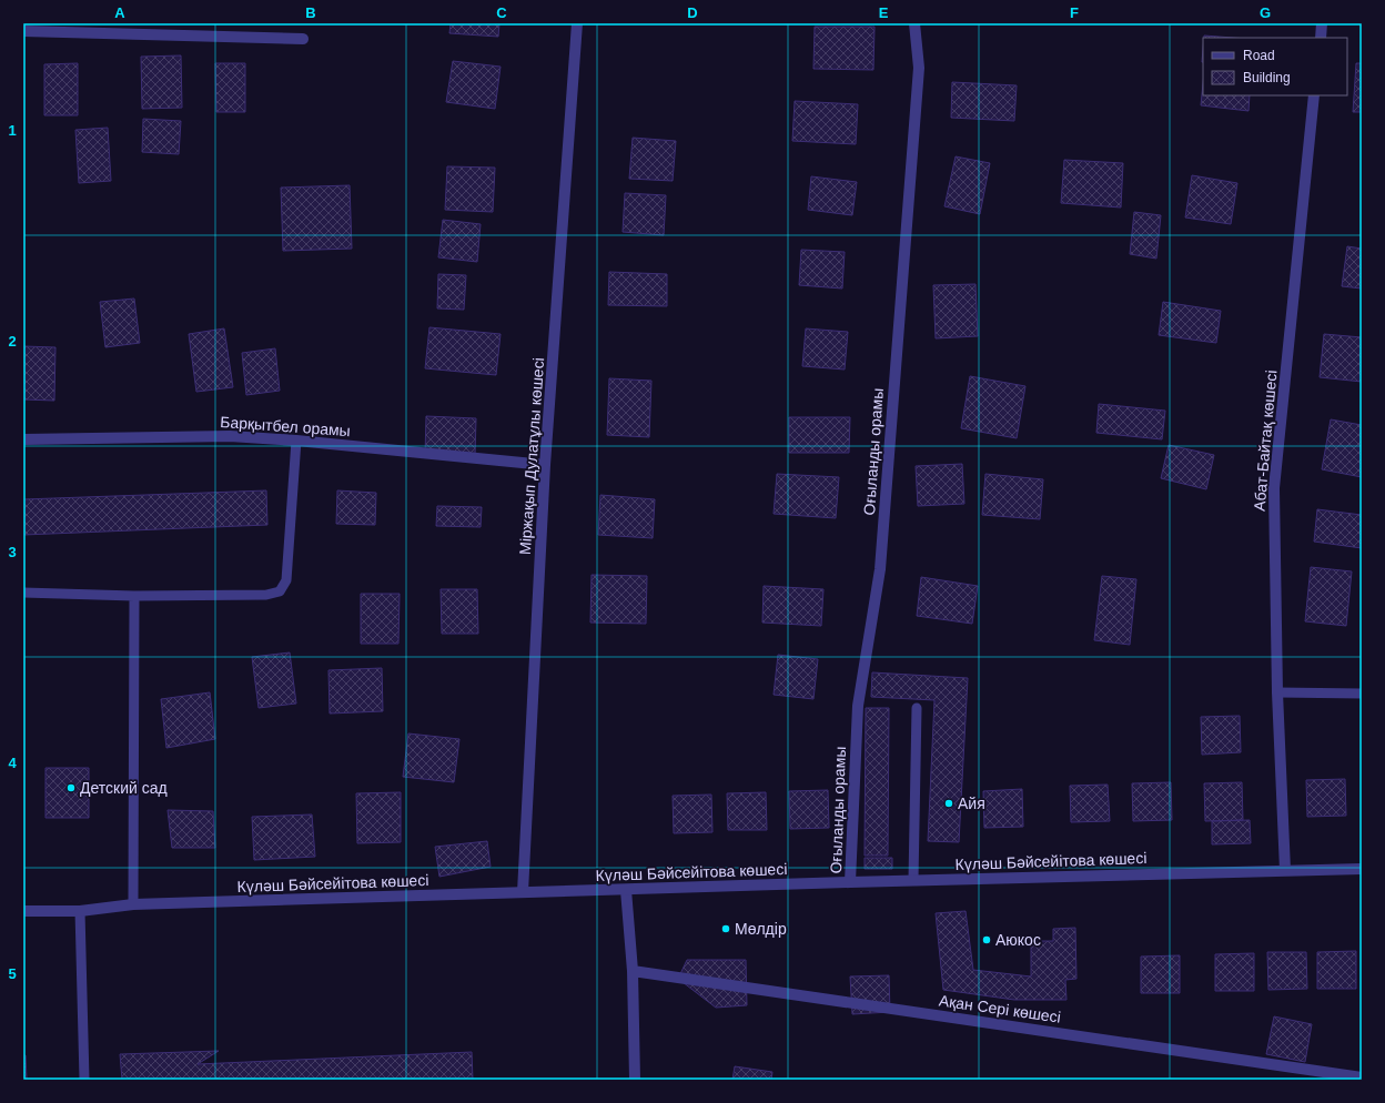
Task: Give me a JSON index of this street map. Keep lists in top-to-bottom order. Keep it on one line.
{"streets":{"street":["Барқытбел орамы","Абат-Байтақ көшесі","Оғыланды орамы","Міржақып Дулатұлы көшесі","Күләш Бәйсейітова көшесі","Ақан Сері көшесі"]},"crossings":[["Барқытбел орамы","Міржақып Дулатұлы көшесі"],["Абат-Байтақ көшесі","Күләш Бәйсейітова көшесі"],["Оғыланды орамы","Күләш Бәйсейітова көшесі"],["Міржақып Дулатұлы көшесі","Күләш Бәйсейітова көшесі"]],"places":["Детский сад","Айя","Мөлдiр","Аюкос"],"legend":["Road","Building"],"grid":{"columns":["A","B","C","D","E","F","G"],"rows":["1","2","3","4","5"]}}
